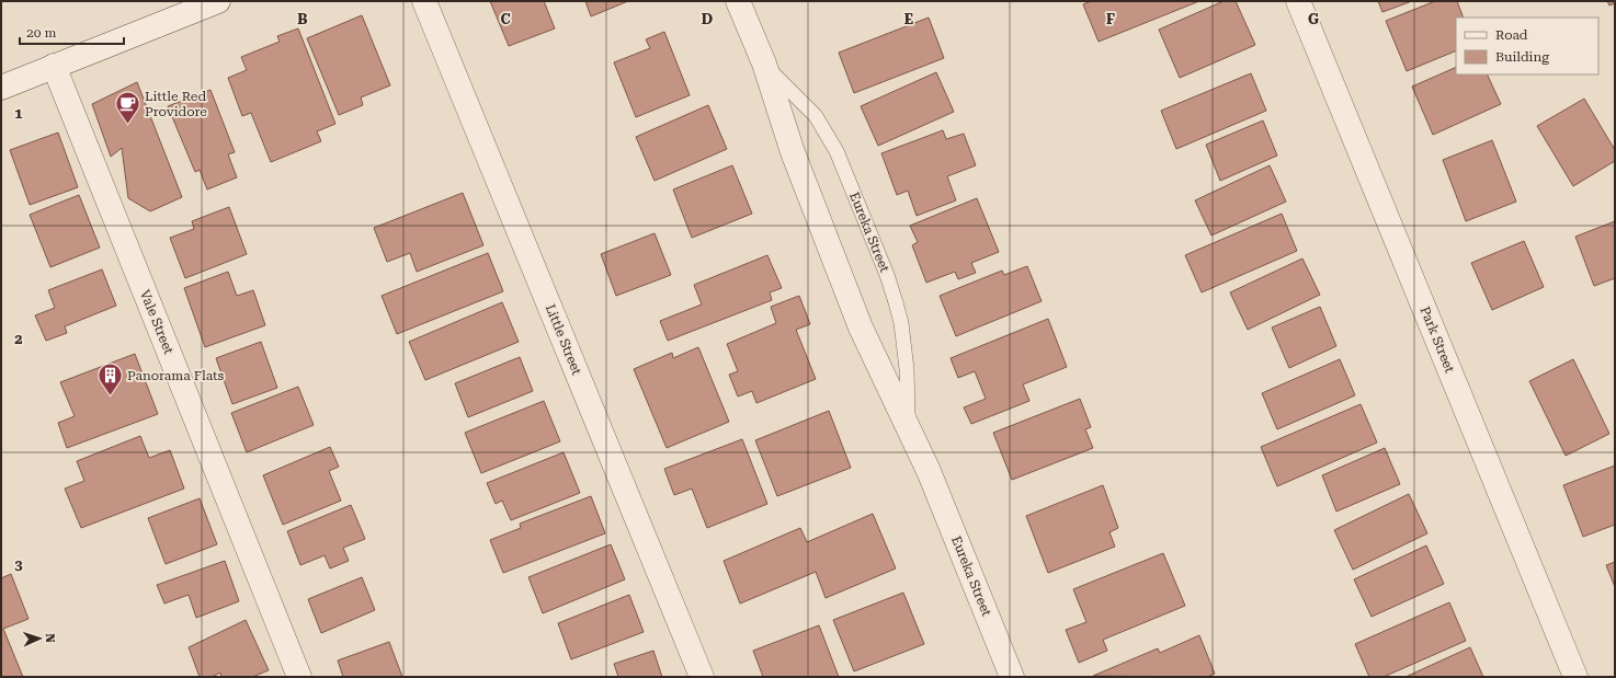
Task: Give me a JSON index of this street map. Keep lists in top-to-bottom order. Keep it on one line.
{"streets":{"street":["Eureka Street","Vale Street","Little Street","Park Street"]},"places":{"cafe":["Little Red Providore"],"building":["Panorama Flats"]},"legend":["Road","Building"],"scale_bar":"20 m","north":"right","grid":{"columns":["B","C","D","E","F","G"],"rows":["1","2","3"]}}
